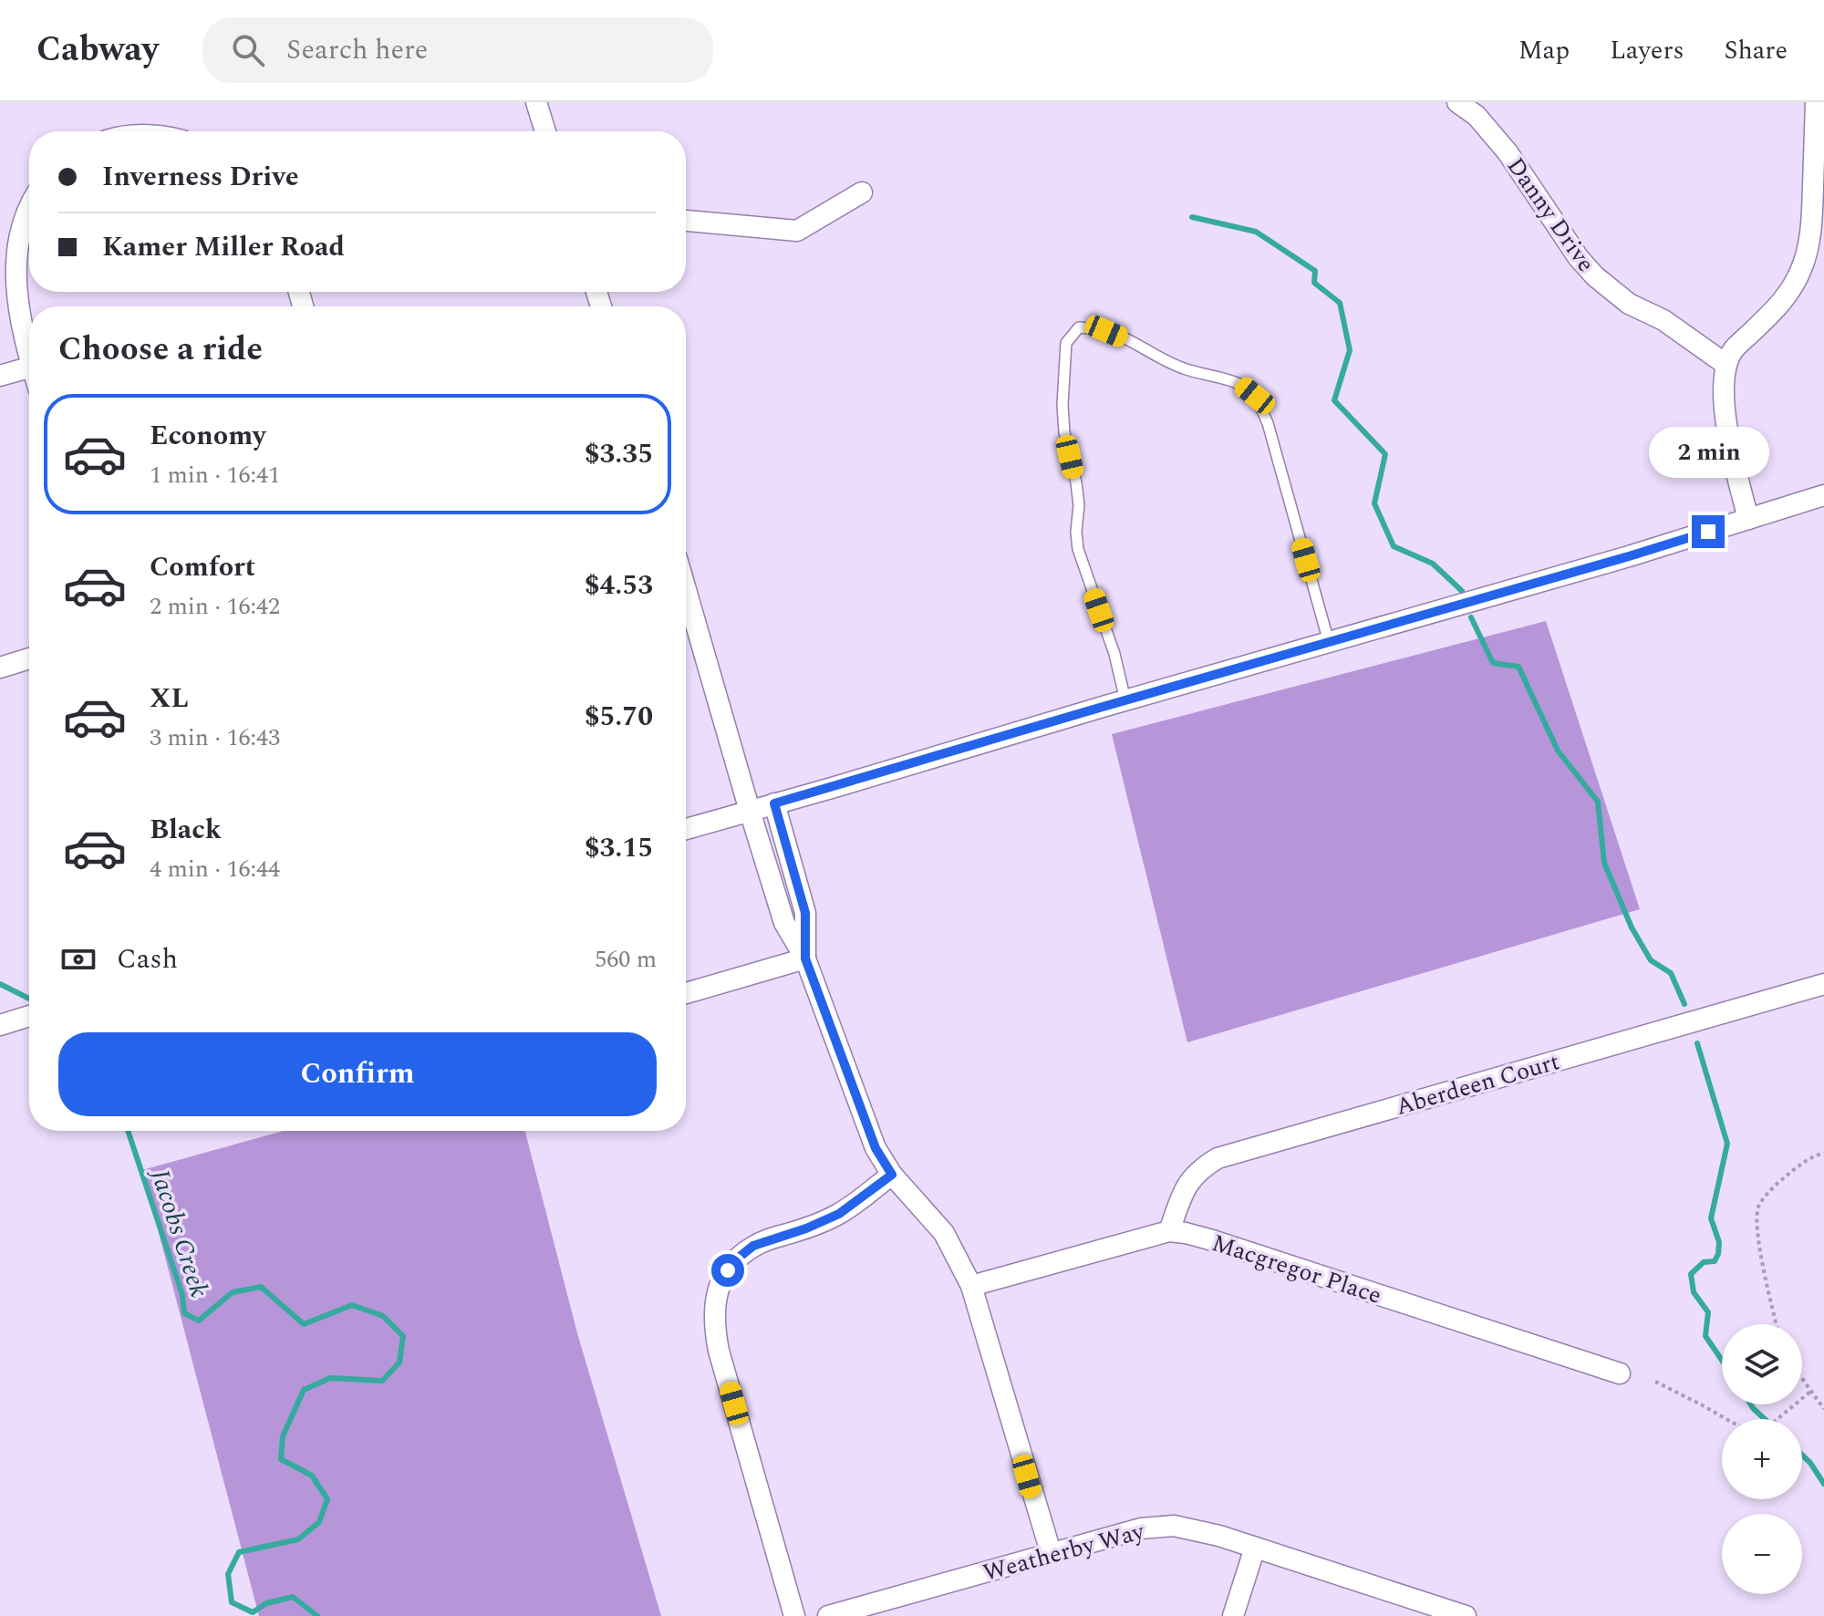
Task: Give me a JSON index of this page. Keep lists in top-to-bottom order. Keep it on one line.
{"streets":{"street":["Danny Drive","Aberdeen Court","Macgregor Place","Weatherby Way"]},"crossings":[["Aberdeen Court","Macgregor Place"]],"water":["Jacobs Creek"],"page":{"header":"Cabway","search":"Search here","nav":["Map","Layers","Share"],"banner":["Inverness Drive","Kamer Miller Road"],"heading":"Choose a ride","list":[{"name":"Economy","note":"1 min · 16:41","value":"$3.35"},{"name":"Comfort","note":"2 min · 16:42","value":"$4.53"},{"name":"XL","note":"3 min · 16:43","value":"$5.70"},{"name":"Black","note":"4 min · 16:44","value":"$3.15"}],"bubble":"2 min","pay":["Cash","560 m"],"buttons":"Confirm","map_buttons":["+","−"]}}
